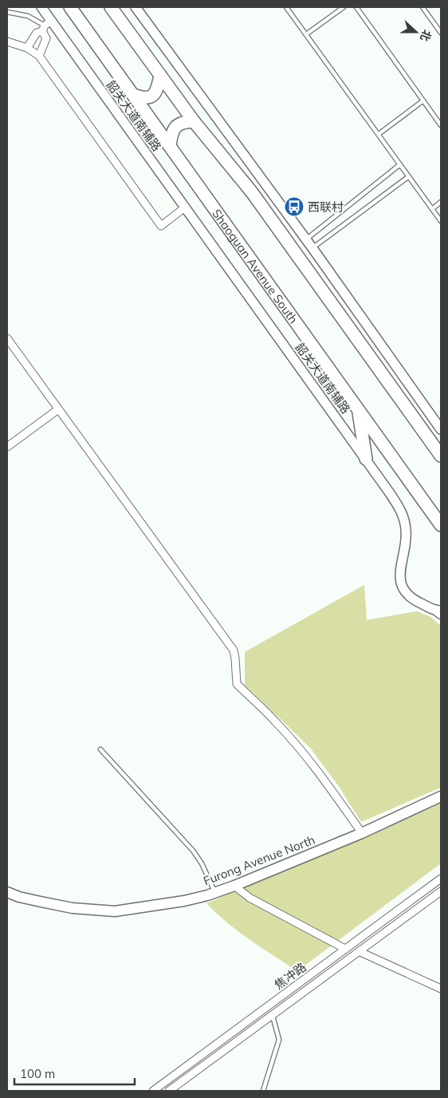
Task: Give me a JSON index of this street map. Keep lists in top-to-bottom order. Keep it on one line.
{"streets":{"highway":["Shaoguan Avenue South"],"main road":["Furong Avenue North"],"street":["韶关大道南辅路","焦冲路"]},"places":{"bus stop":["西联村"]},"scale_bar":"100 m","north":"right"}
